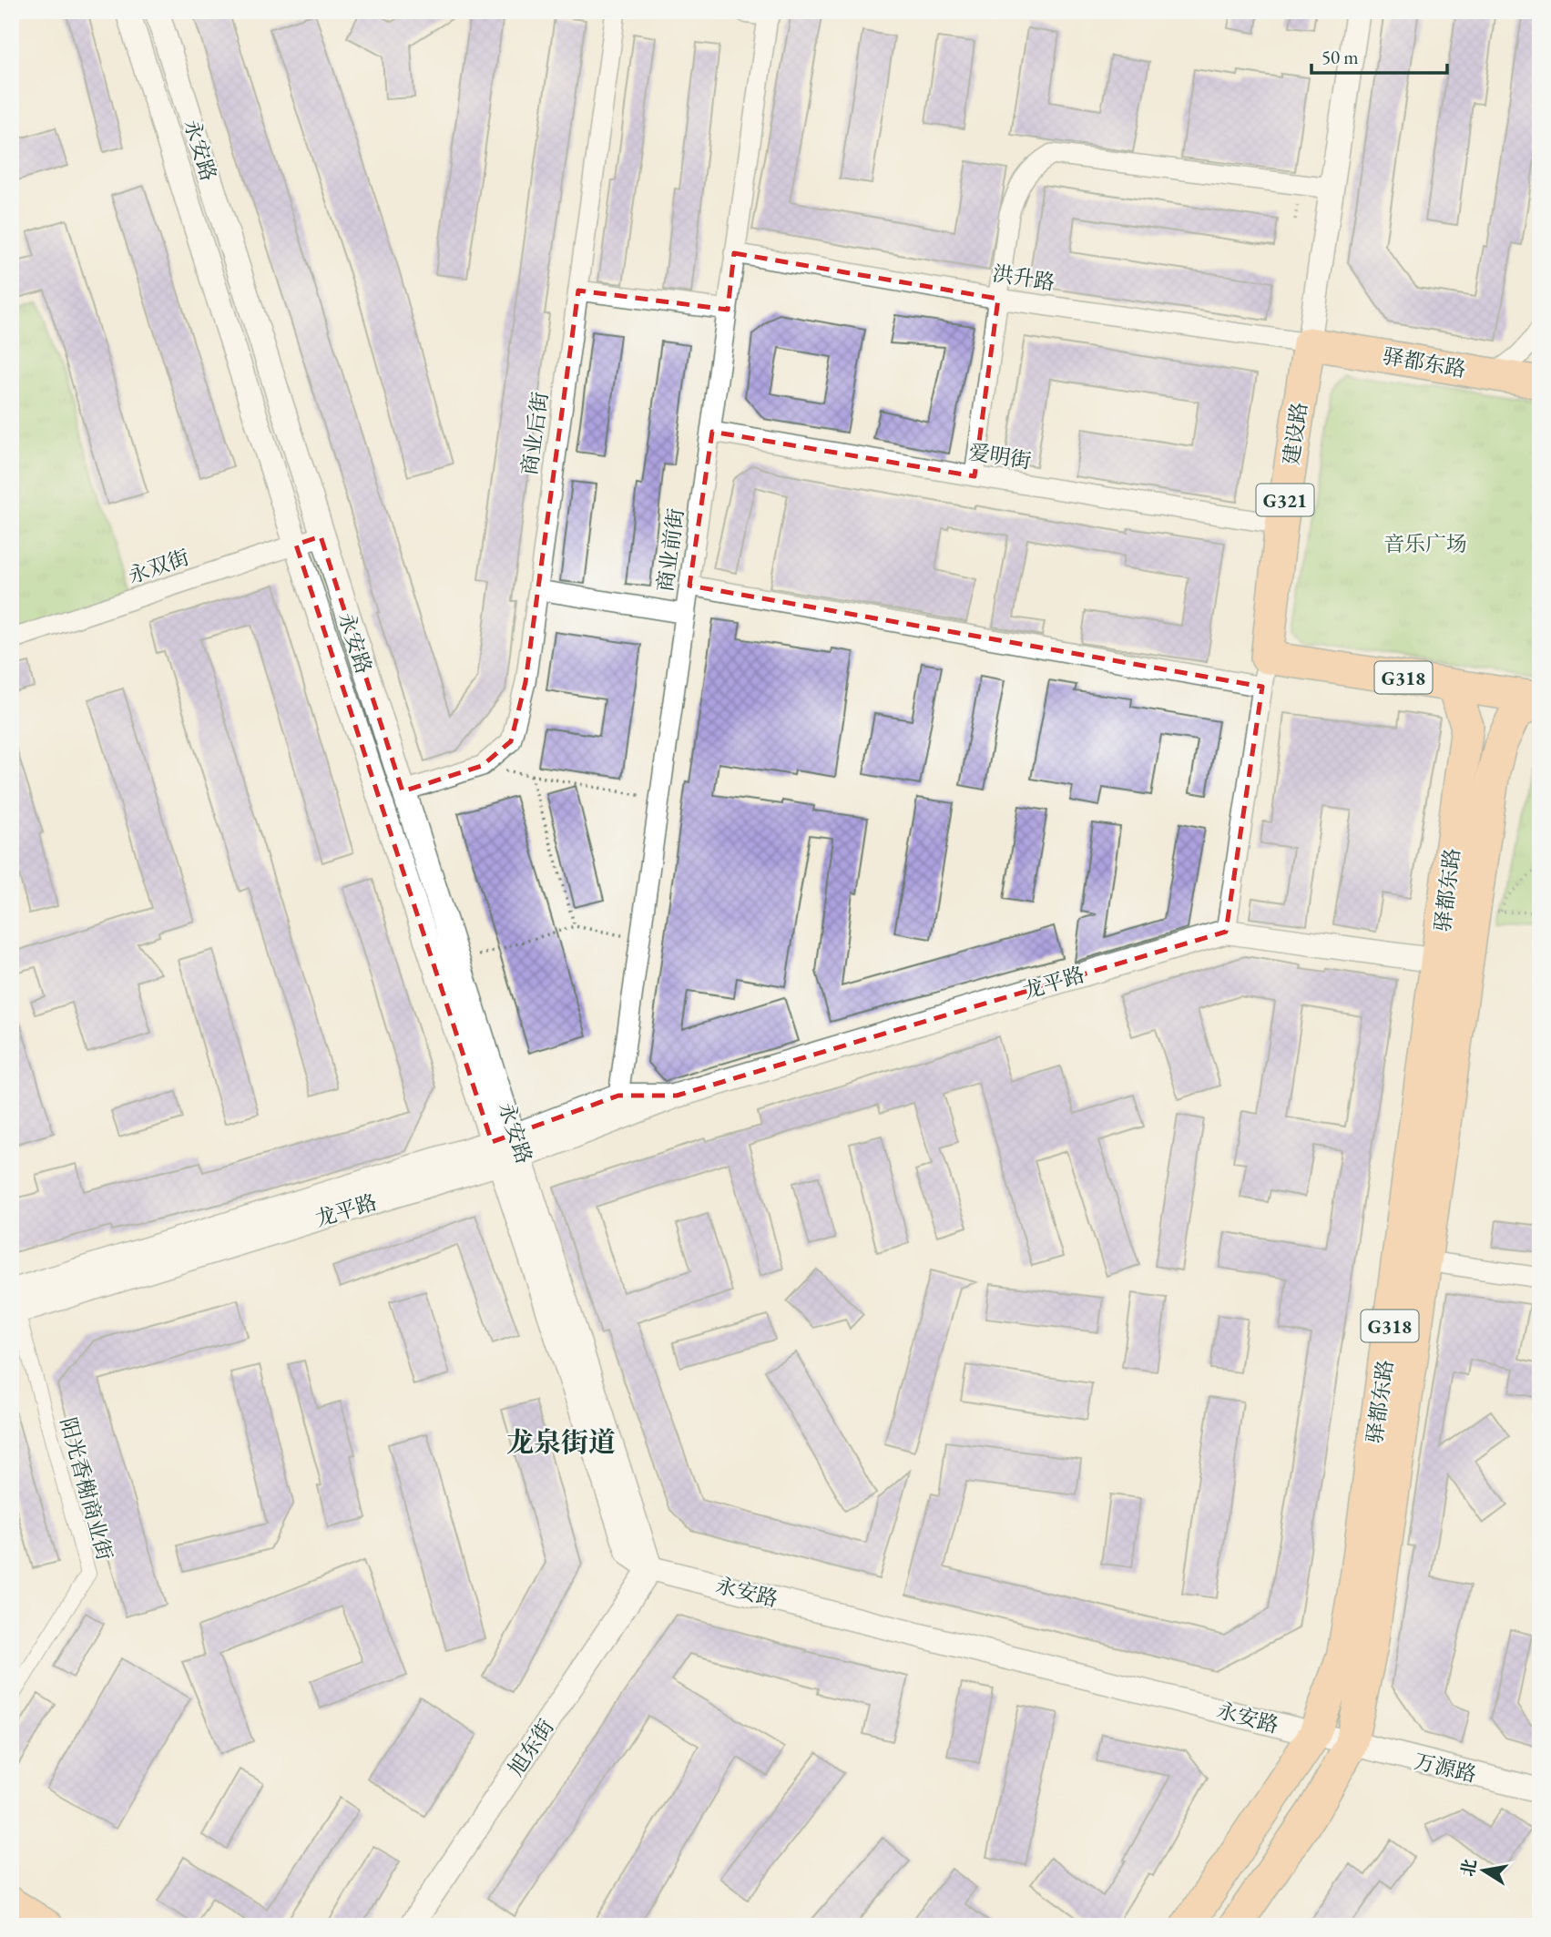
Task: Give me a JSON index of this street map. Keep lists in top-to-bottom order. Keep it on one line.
{"streets":{"highway":["驿都东路","建设路","G321","G318"],"street":["永安路","洪升路","商业后街","爱明街","商业前街","永双街","龙平路","阳光香榭商业街","旭东街","万源路"]},"crossings":[["永安路","驿都东路"],["永安路","商业后街"],["永安路","永双街"],["永安路","龙平路"],["永安路","旭东街"],["永安路","万源路"],["洪升路","驿都东路"],["洪升路","建设路"],["洪升路","商业前街"],["驿都东路","建设路"],["驿都东路","龙平路"],["驿都东路","万源路"],["建设路","爱明街"],["建设路","龙平路"],["爱明街","商业前街"],["商业前街","龙平路"],["龙平路","阳光香榭商业街"]],"districts":["龙泉街道"],"parks":["音乐广场"],"scale_bar":"50 m","north":"left"}
